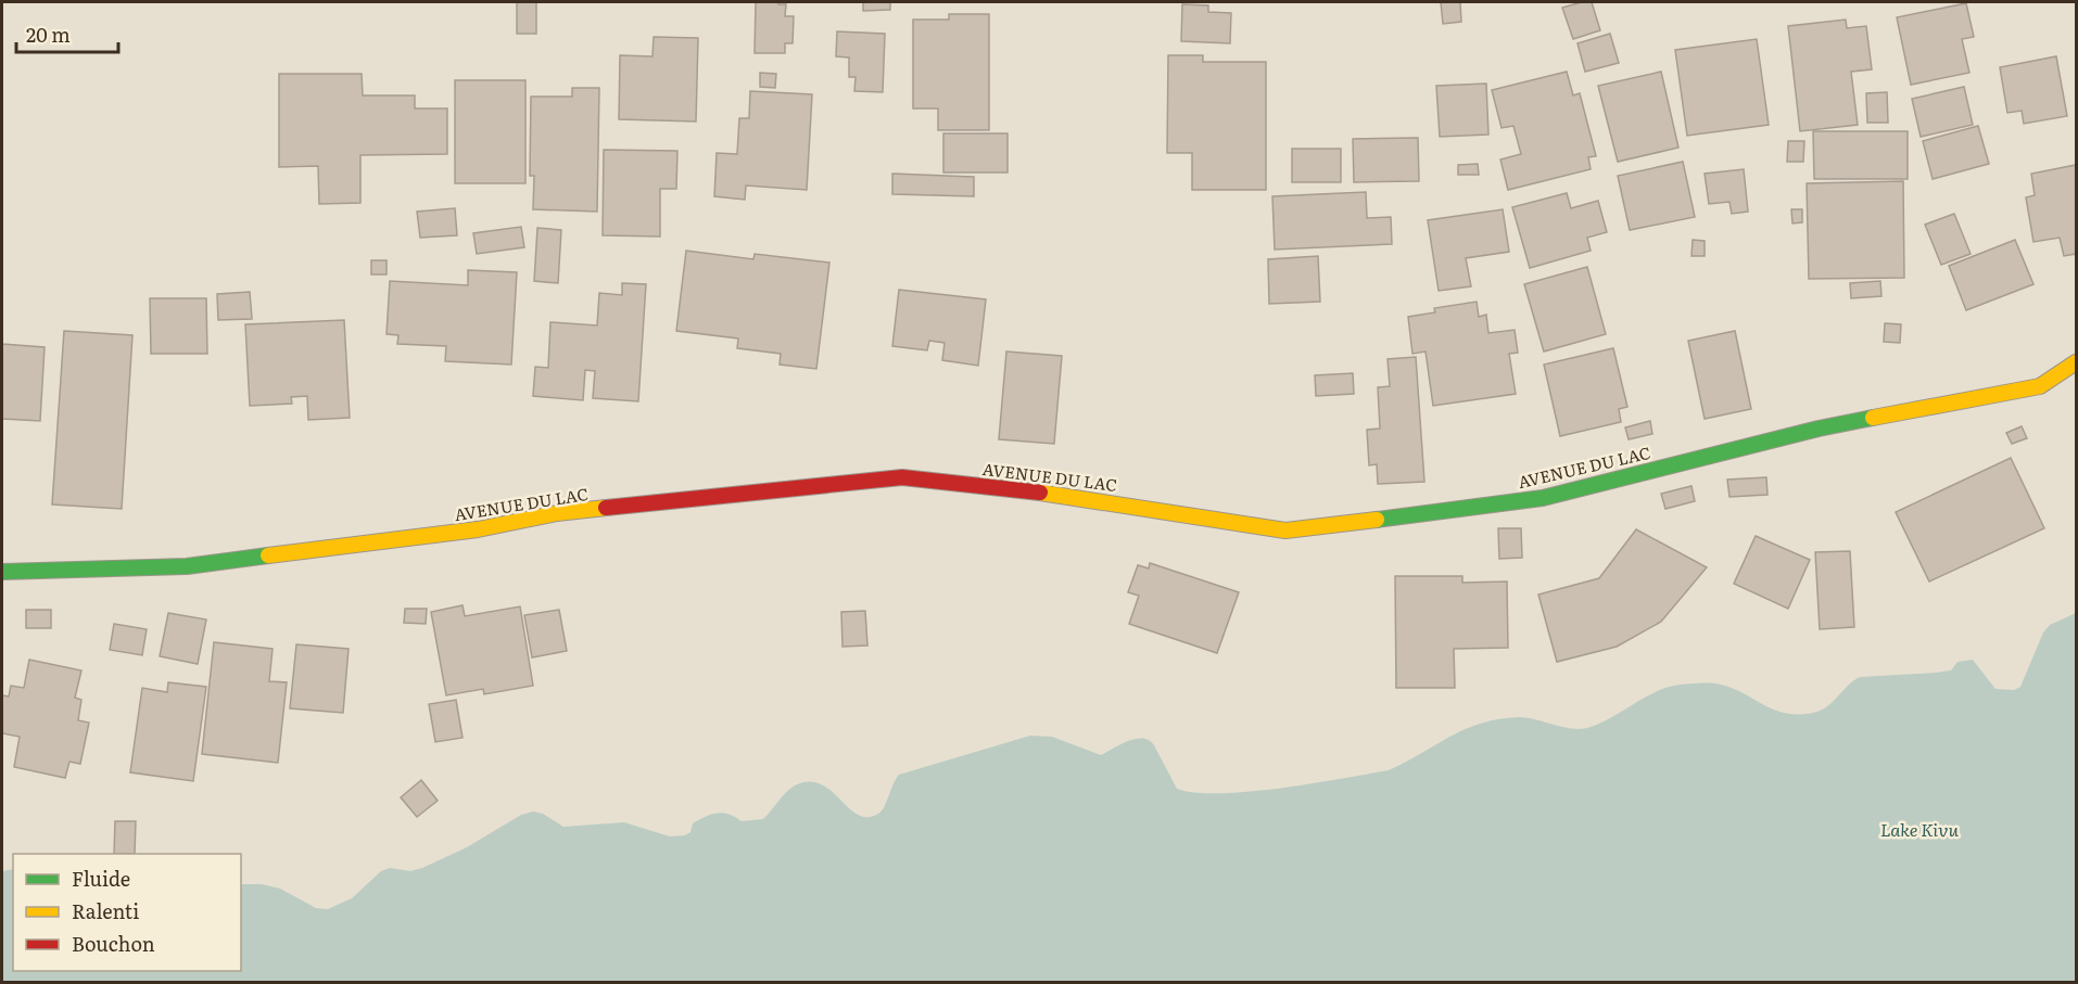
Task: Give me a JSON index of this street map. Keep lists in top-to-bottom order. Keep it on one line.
{"streets":{"main road":["AVENUE DU LAC"]},"water":["Lake Kivu"],"legend":["Fluide","Ralenti","Bouchon"],"scale_bar":"20 m"}
